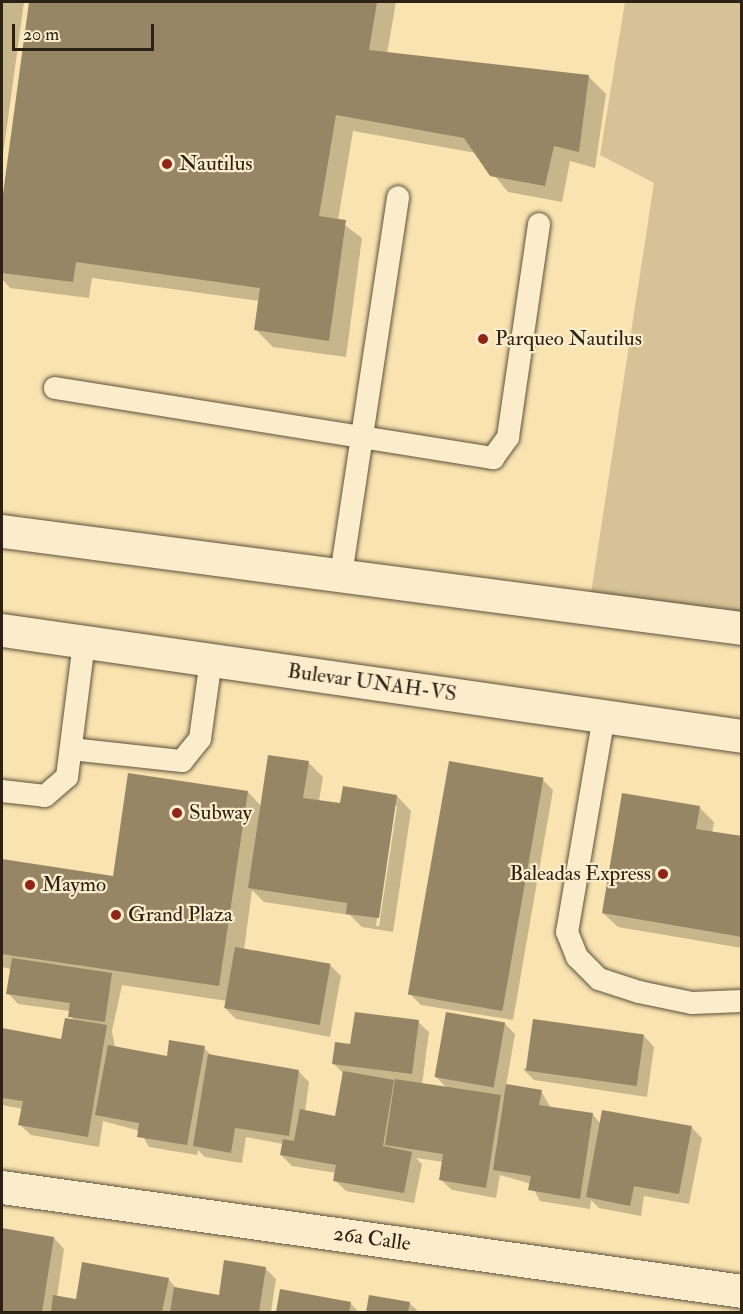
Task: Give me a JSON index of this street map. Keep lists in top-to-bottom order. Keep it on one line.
{"streets":{"main road":["Bulevar UNAH-VS","26a Calle"]},"places":["Nautilus","Parqueo Nautilus","Subway","Baleadas Express","Maymo","Grand Plaza"],"scale_bar":"20 m"}
